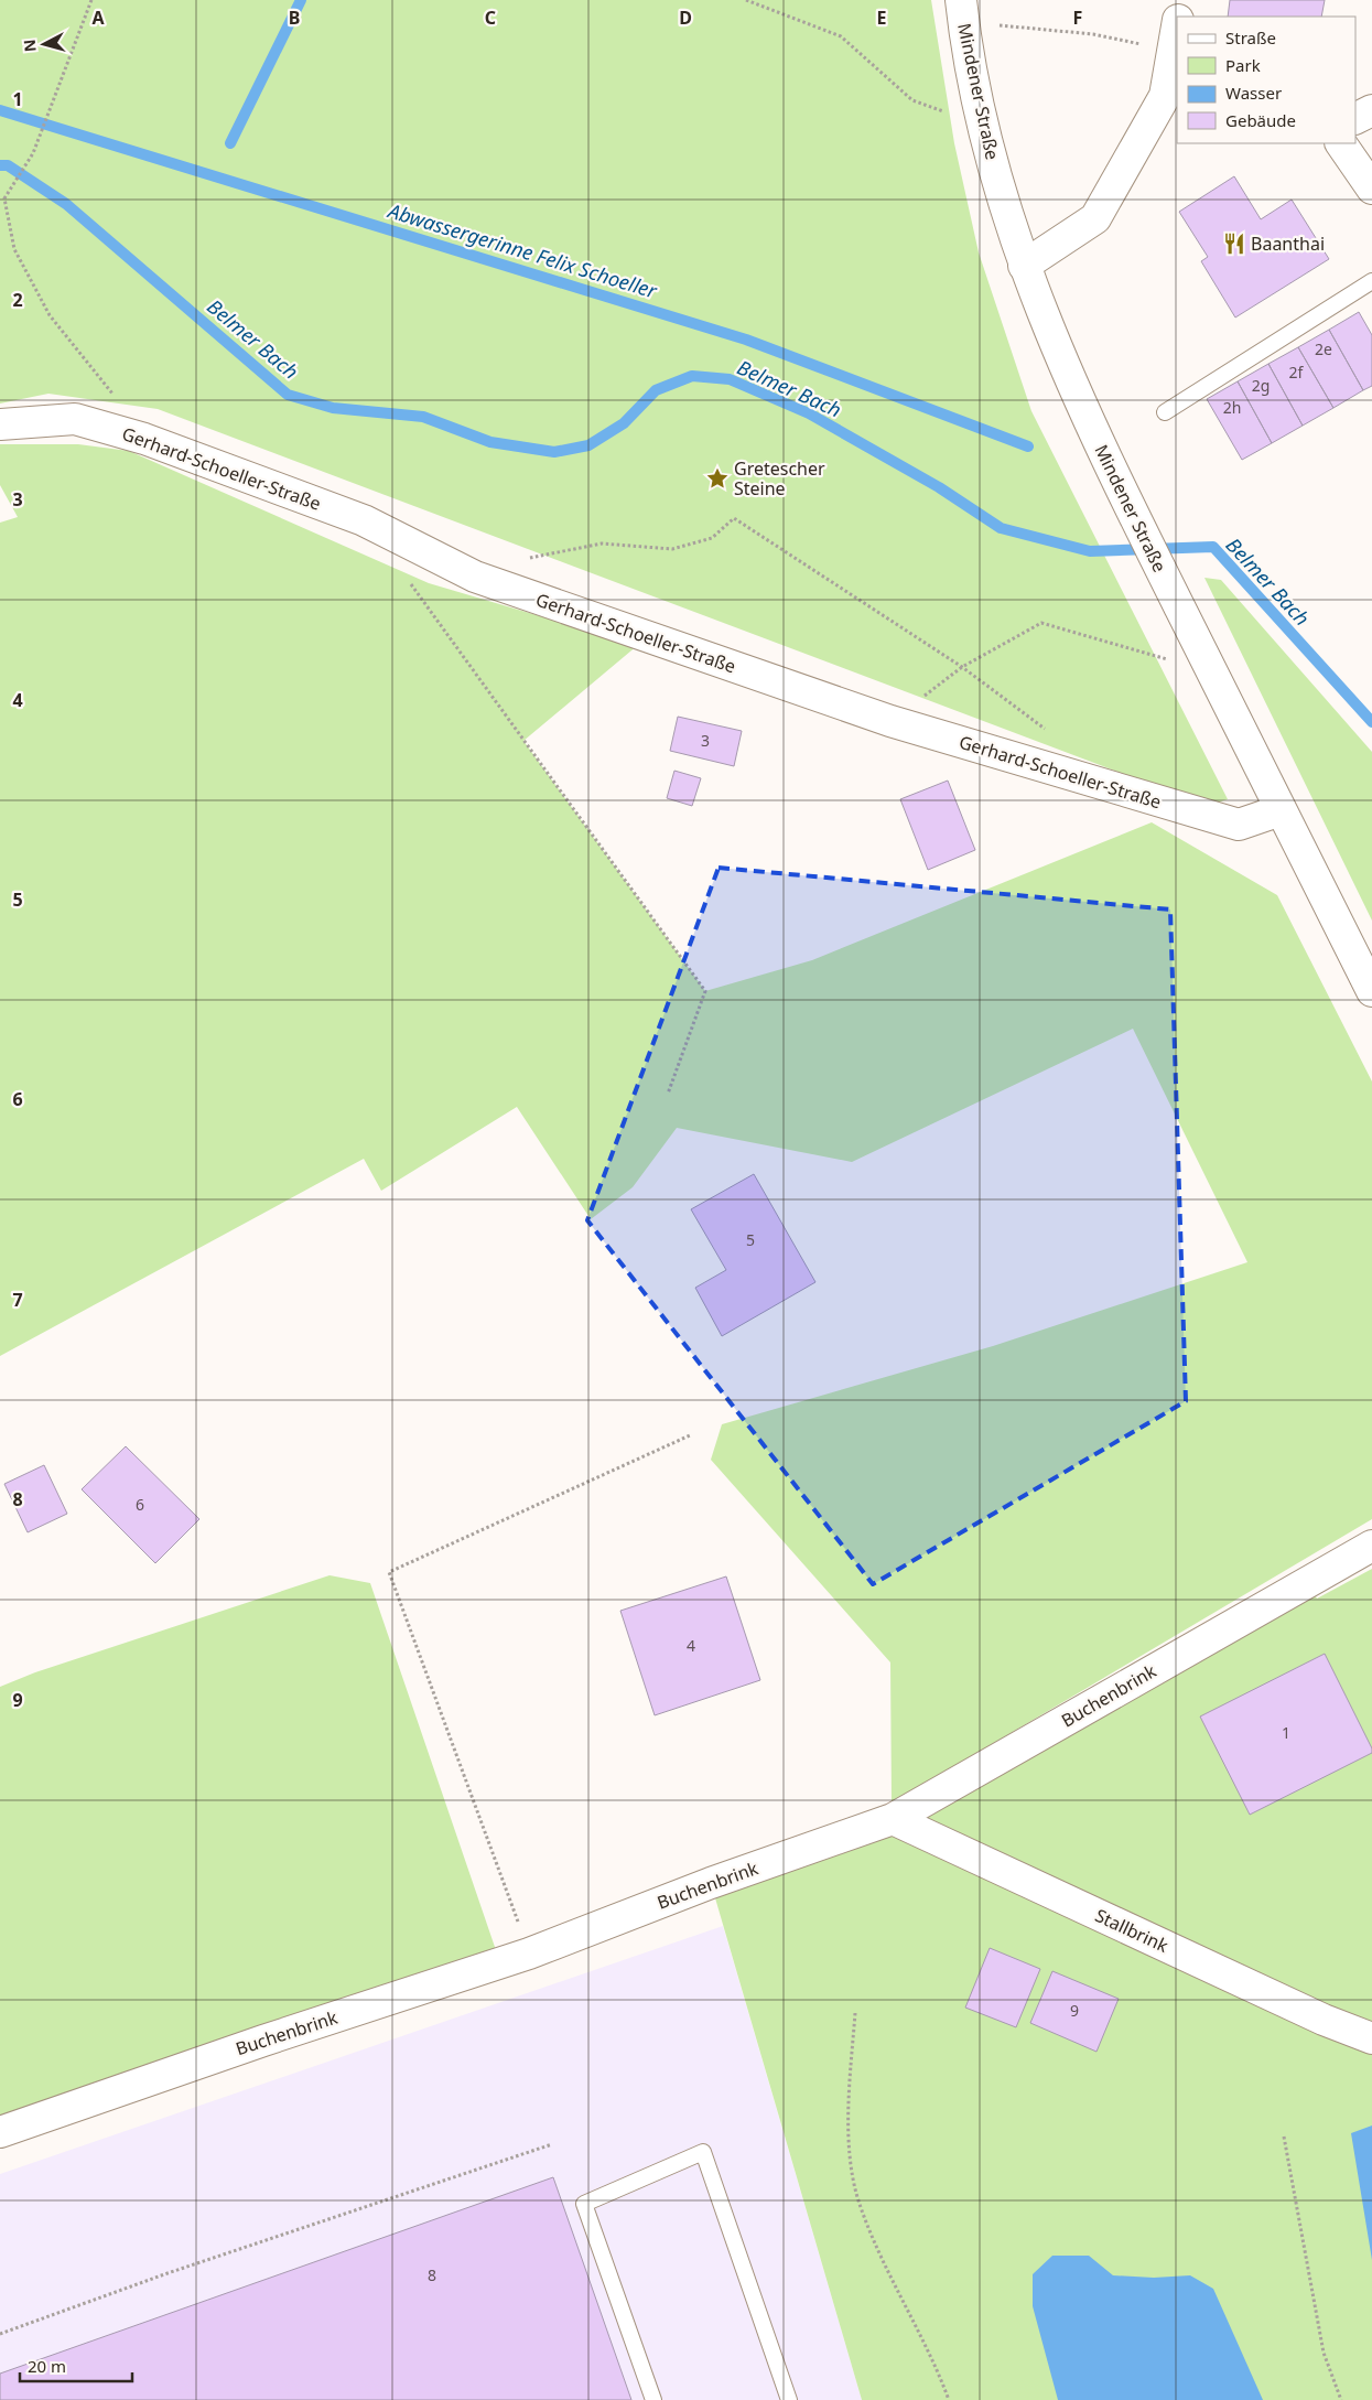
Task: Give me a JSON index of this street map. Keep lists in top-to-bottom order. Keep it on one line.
{"streets":{"street":["Mindener Straße","Gerhard-Schoeller-Straße","Buchenbrink","Stallbrink"]},"crossings":[["Mindener Straße","Gerhard-Schoeller-Straße"],["Buchenbrink","Stallbrink"]],"water":["Abwassergerinne Felix Schoeller","Belmer Bach"],"places":{"restaurant":["Baanthai"],"place":["Gretescher Steine"]},"house_numbers":["2e","2f","2g","2h","3","5","6","4","1","9","8"],"legend":["Straße","Park","Wasser","Gebäude"],"scale_bar":"20 m","north":"left","grid":{"columns":["A","B","C","D","E","F"],"rows":["1","2","3","4","5","6","7","8","9"]}}
